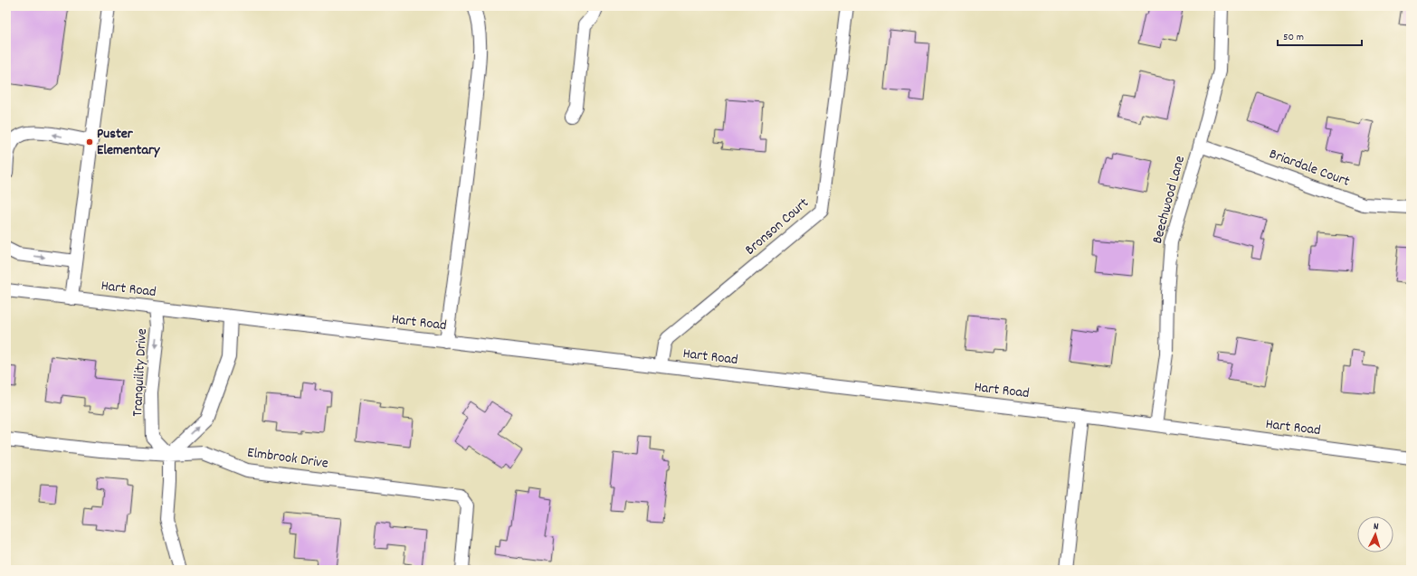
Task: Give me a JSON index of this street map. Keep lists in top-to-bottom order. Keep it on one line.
{"streets":{"street":["Briardale Court","Beechwood Lane","Bronson Court","Hart Road","Tranquility Drive","Elmbrook Drive"]},"crossings":[["Briardale Court","Beechwood Lane"],["Beechwood Lane","Hart Road"],["Bronson Court","Hart Road"],["Hart Road","Tranquility Drive"],["Tranquility Drive","Elmbrook Drive"]],"one_way":["Tranquility Drive"],"places":["Puster Elementary"],"scale_bar":"50 m","north":"top"}
